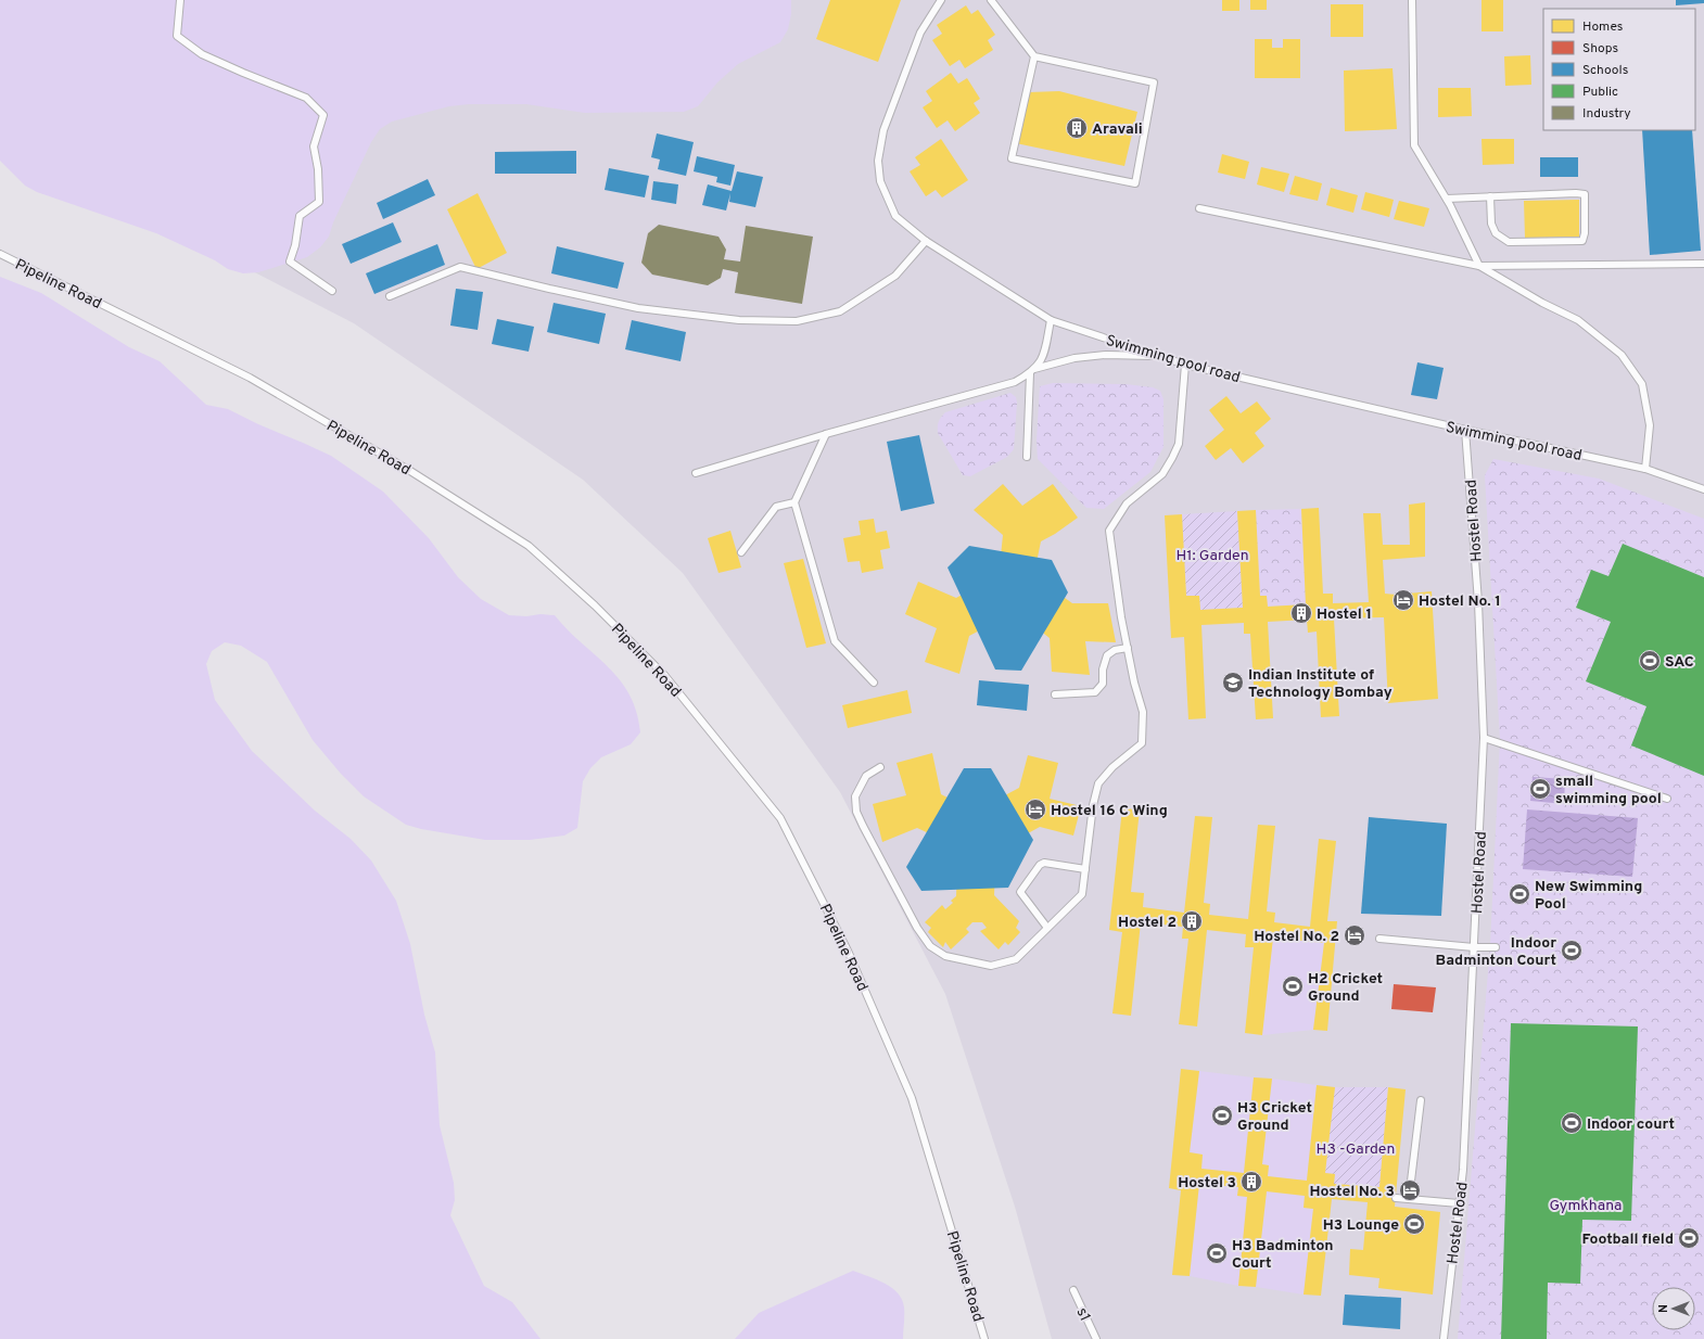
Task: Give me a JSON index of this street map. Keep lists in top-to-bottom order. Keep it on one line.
{"streets":{"lane":["Pipeline Road","Swimming pool road","Hostel Road","s1"]},"crossings":[["Swimming pool road","Hostel Road"]],"parks":["H1: Garden","H3 -Garden","Gymkhana"],"places":{"building":["Aravali","Hostel 1","Hostel 2","Hostel 3"],"hotel":["Hostel No. 1","Hostel 16 C Wing","Hostel No. 2","Hostel No. 3"],"sports":["SAC","small swimming pool","New Swimming Pool","Indoor Badminton Court","H2 Cricket Ground","H3 Cricket Ground","Indoor court","H3 Lounge","Football field","H3 Badminton Court"],"school or university":["Indian Institute of Technology Bombay"]},"legend":["Homes","Shops","Schools","Public","Industry"],"north":"left"}
